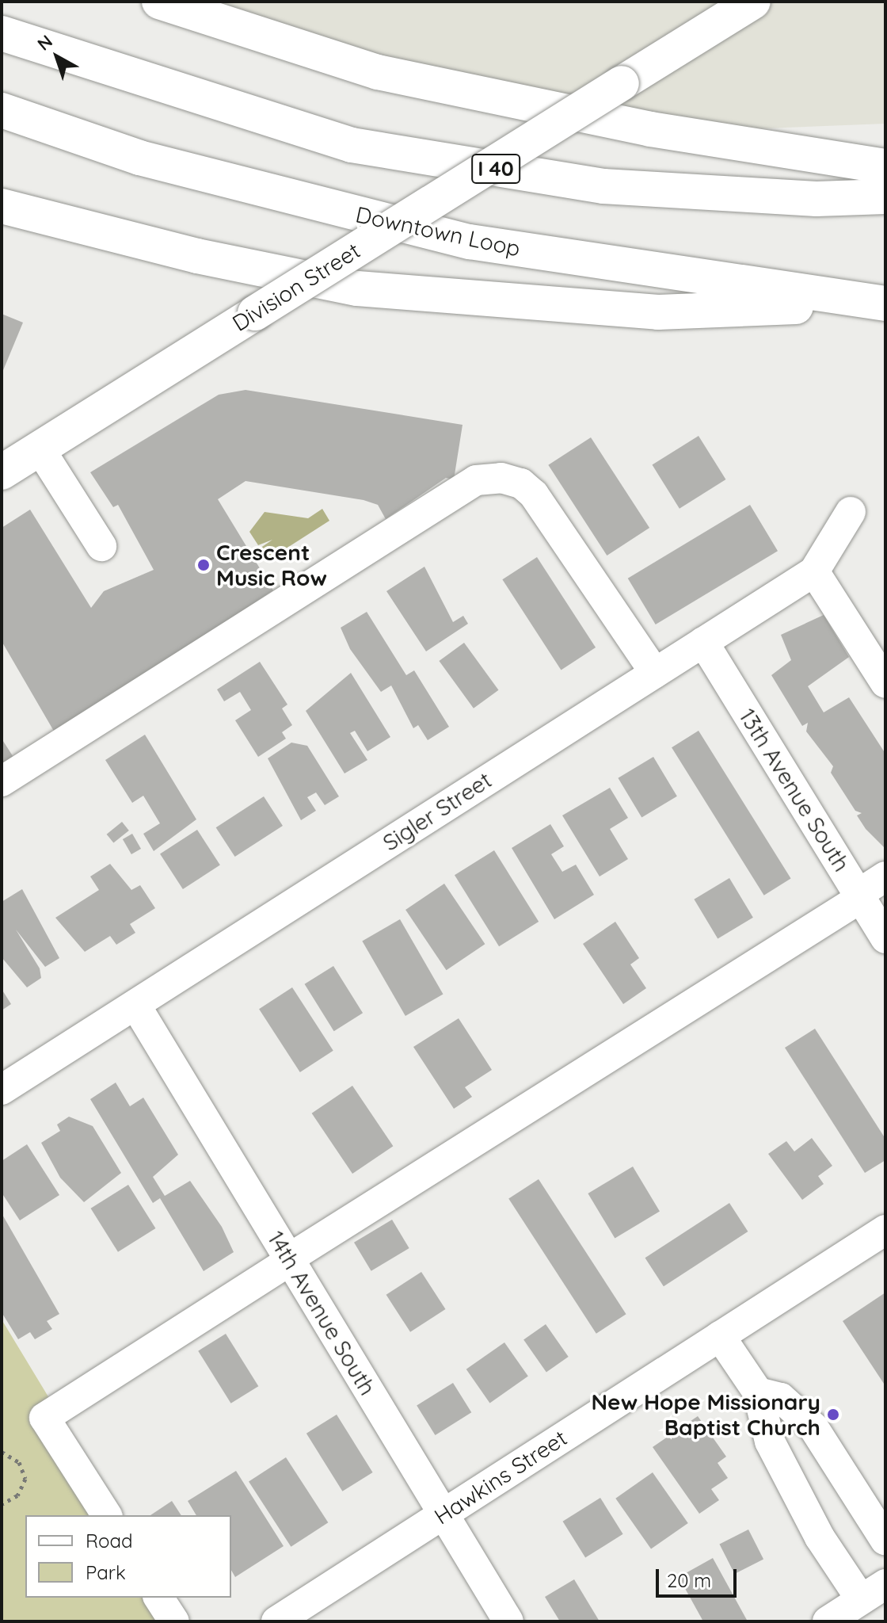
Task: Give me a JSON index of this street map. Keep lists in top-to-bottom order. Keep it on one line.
{"streets":{"main road":["I 40","Downtown Loop","Division Street"],"street":["13th Avenue South","Sigler Street","14th Avenue South","Hawkins Street"]},"crossings":[["13th Avenue South","Sigler Street"],["Sigler Street","14th Avenue South"],["14th Avenue South","Hawkins Street"]],"places":["Crescent Music Row","New Hope Missionary Baptist Church"],"legend":["Road","Park"],"scale_bar":"20 m","north":"top left"}
